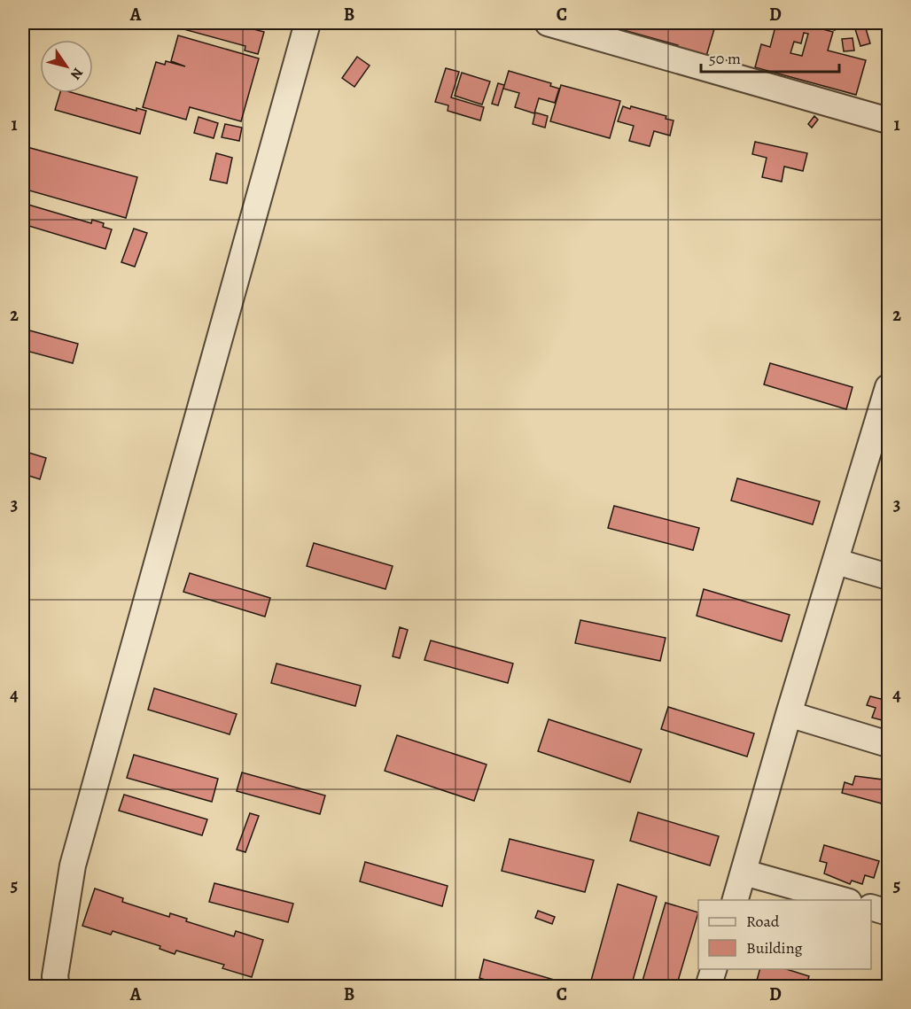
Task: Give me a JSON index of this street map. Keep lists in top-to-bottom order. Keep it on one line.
{"legend":["Road","Building"],"scale_bar":"50 m","north":"bottom right","grid":{"columns":["A","B","C","D"],"rows":["1","2","3","4","5"]}}
